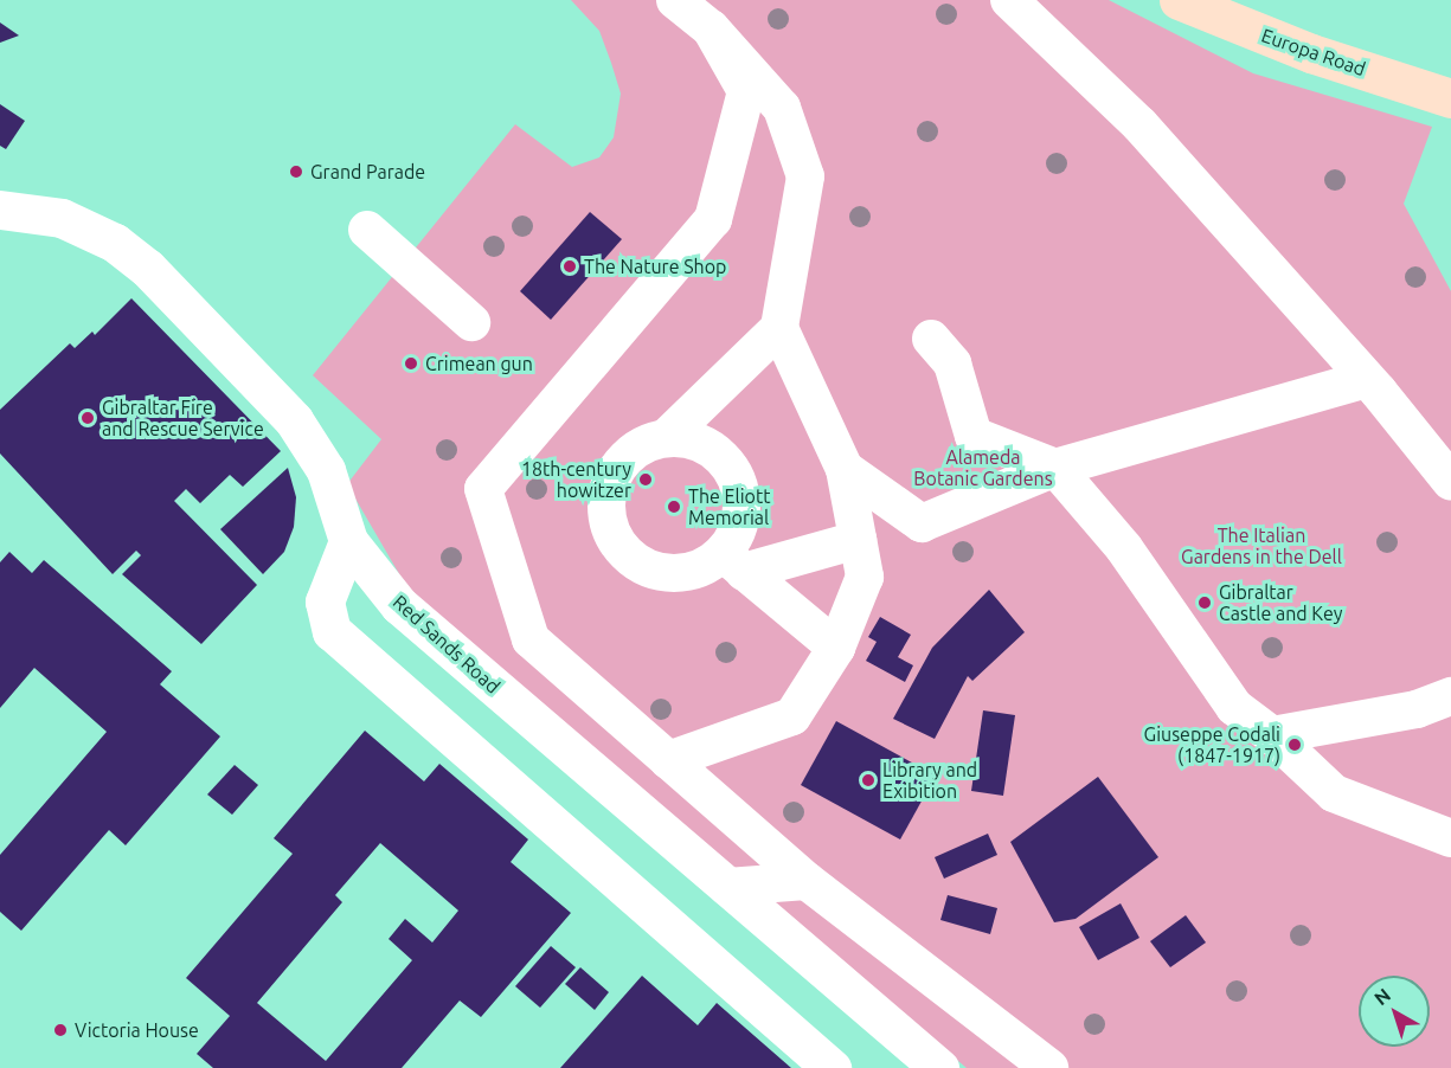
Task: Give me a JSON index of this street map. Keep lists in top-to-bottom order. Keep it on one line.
{"streets":{"main road":["Europa Road"],"street":["Red Sands Road"]},"parks":["Alameda Botanic Gardens","The Italian Gardens in the Dell"],"places":["Grand Parade","The Nature Shop","Crimean gun","Gibraltar Fire and Rescue Service","18th-century howitzer","The Eliott Memorial","Gibraltar Castle and Key","Giuseppe Codali (1847-1917)","Library and Exibition","Victoria House"],"north":"top left"}
